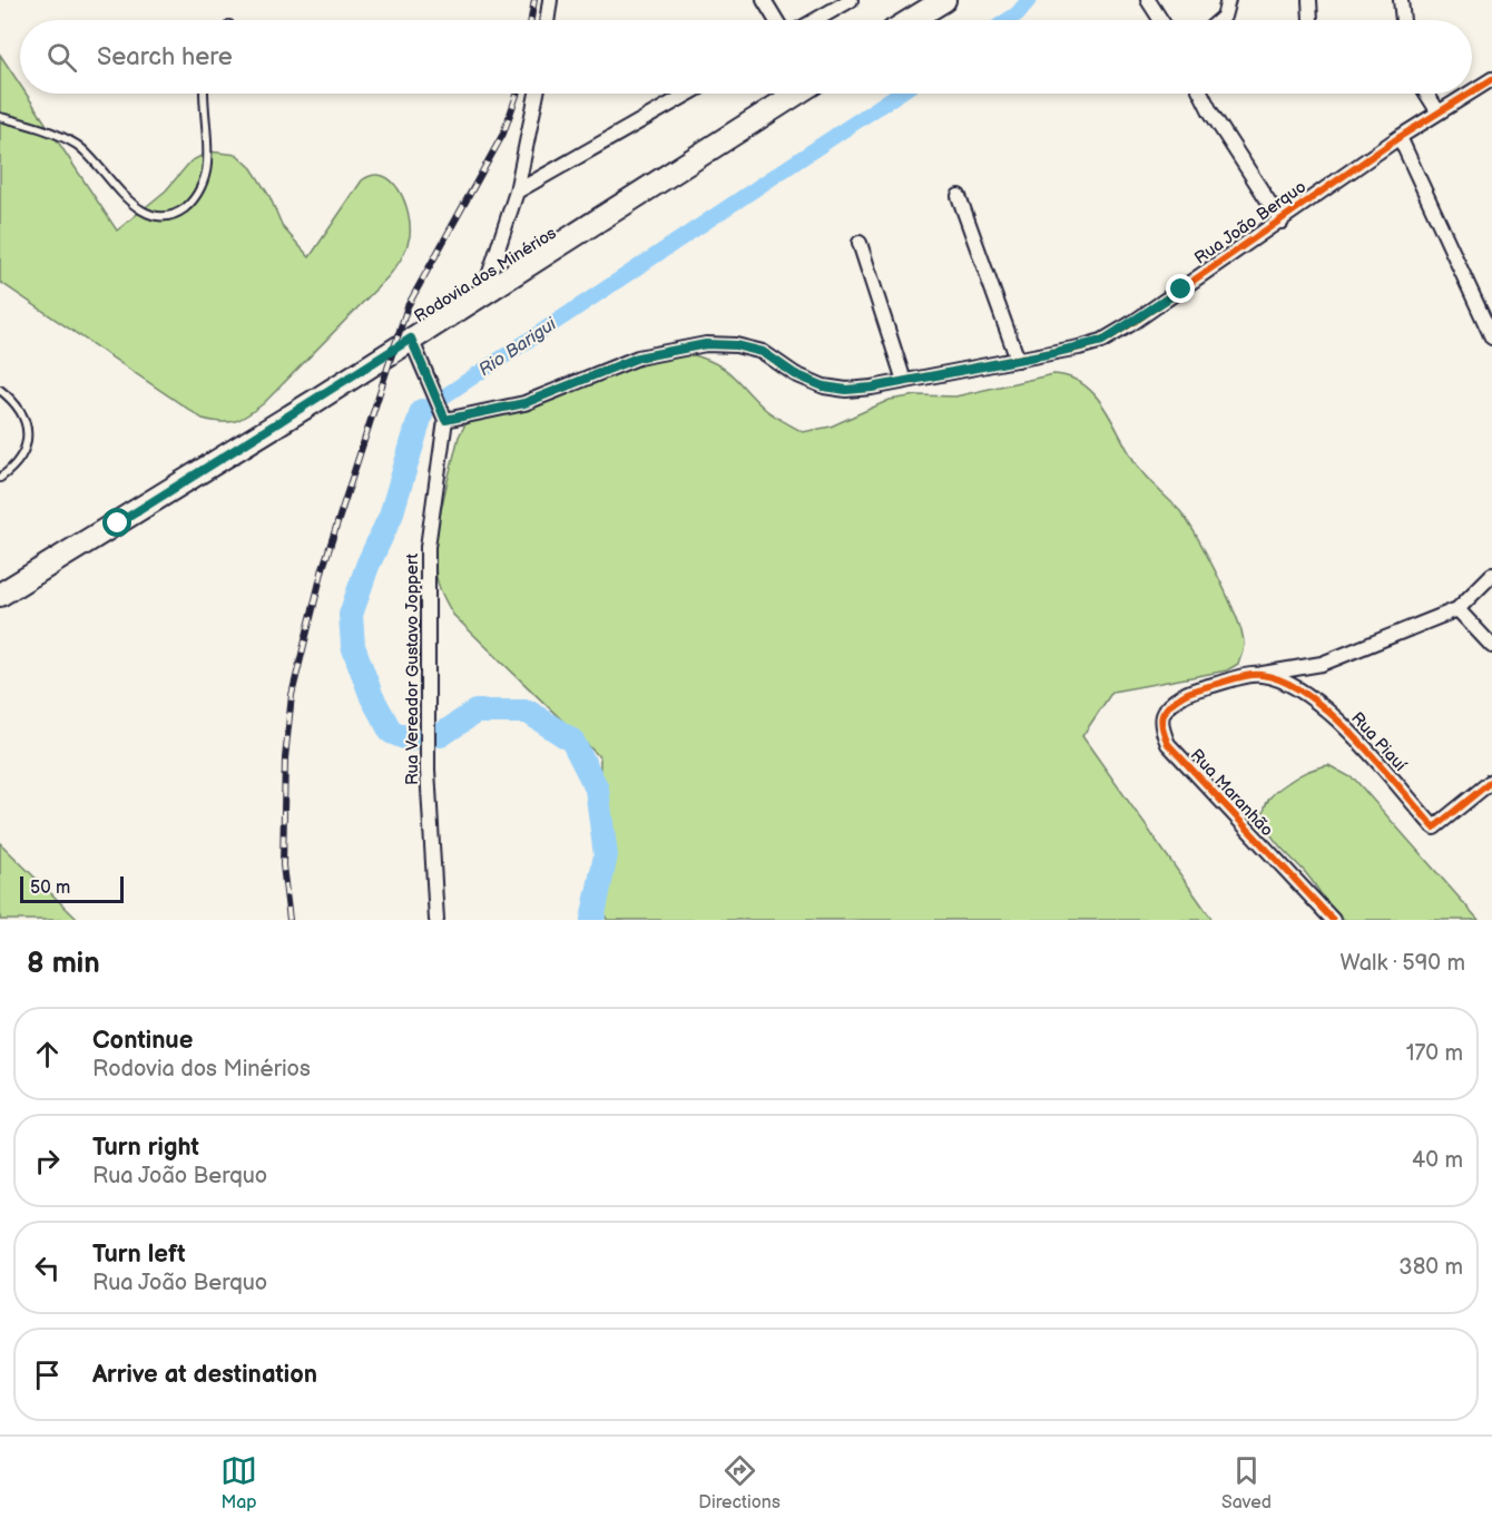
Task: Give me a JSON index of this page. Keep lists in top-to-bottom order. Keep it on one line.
{"streets":{"main road":["Rodovia dos Minérios"],"street":["Rua João Berquo","Rua Vereador Gustavo Joppert","Rua Piauí","Rua Maranhão"]},"crossings":[["Rua João Berquo","Rua Vereador Gustavo Joppert"],["Rua Piauí","Rua Maranhão"]],"water":["Rio Barigui"],"scale_bar":"50 m","page":{"search":"Search here","scale":"50 m","heading":["8 min","Walk · 590 m"],"list":[["Continue","Rodovia dos Minérios","170 m"],["Turn right","Rua João Berquo","40 m"],["Turn left","Rua João Berquo","380 m"],"Arrive at destination"],"nav":["Map","Directions","Saved"]}}
